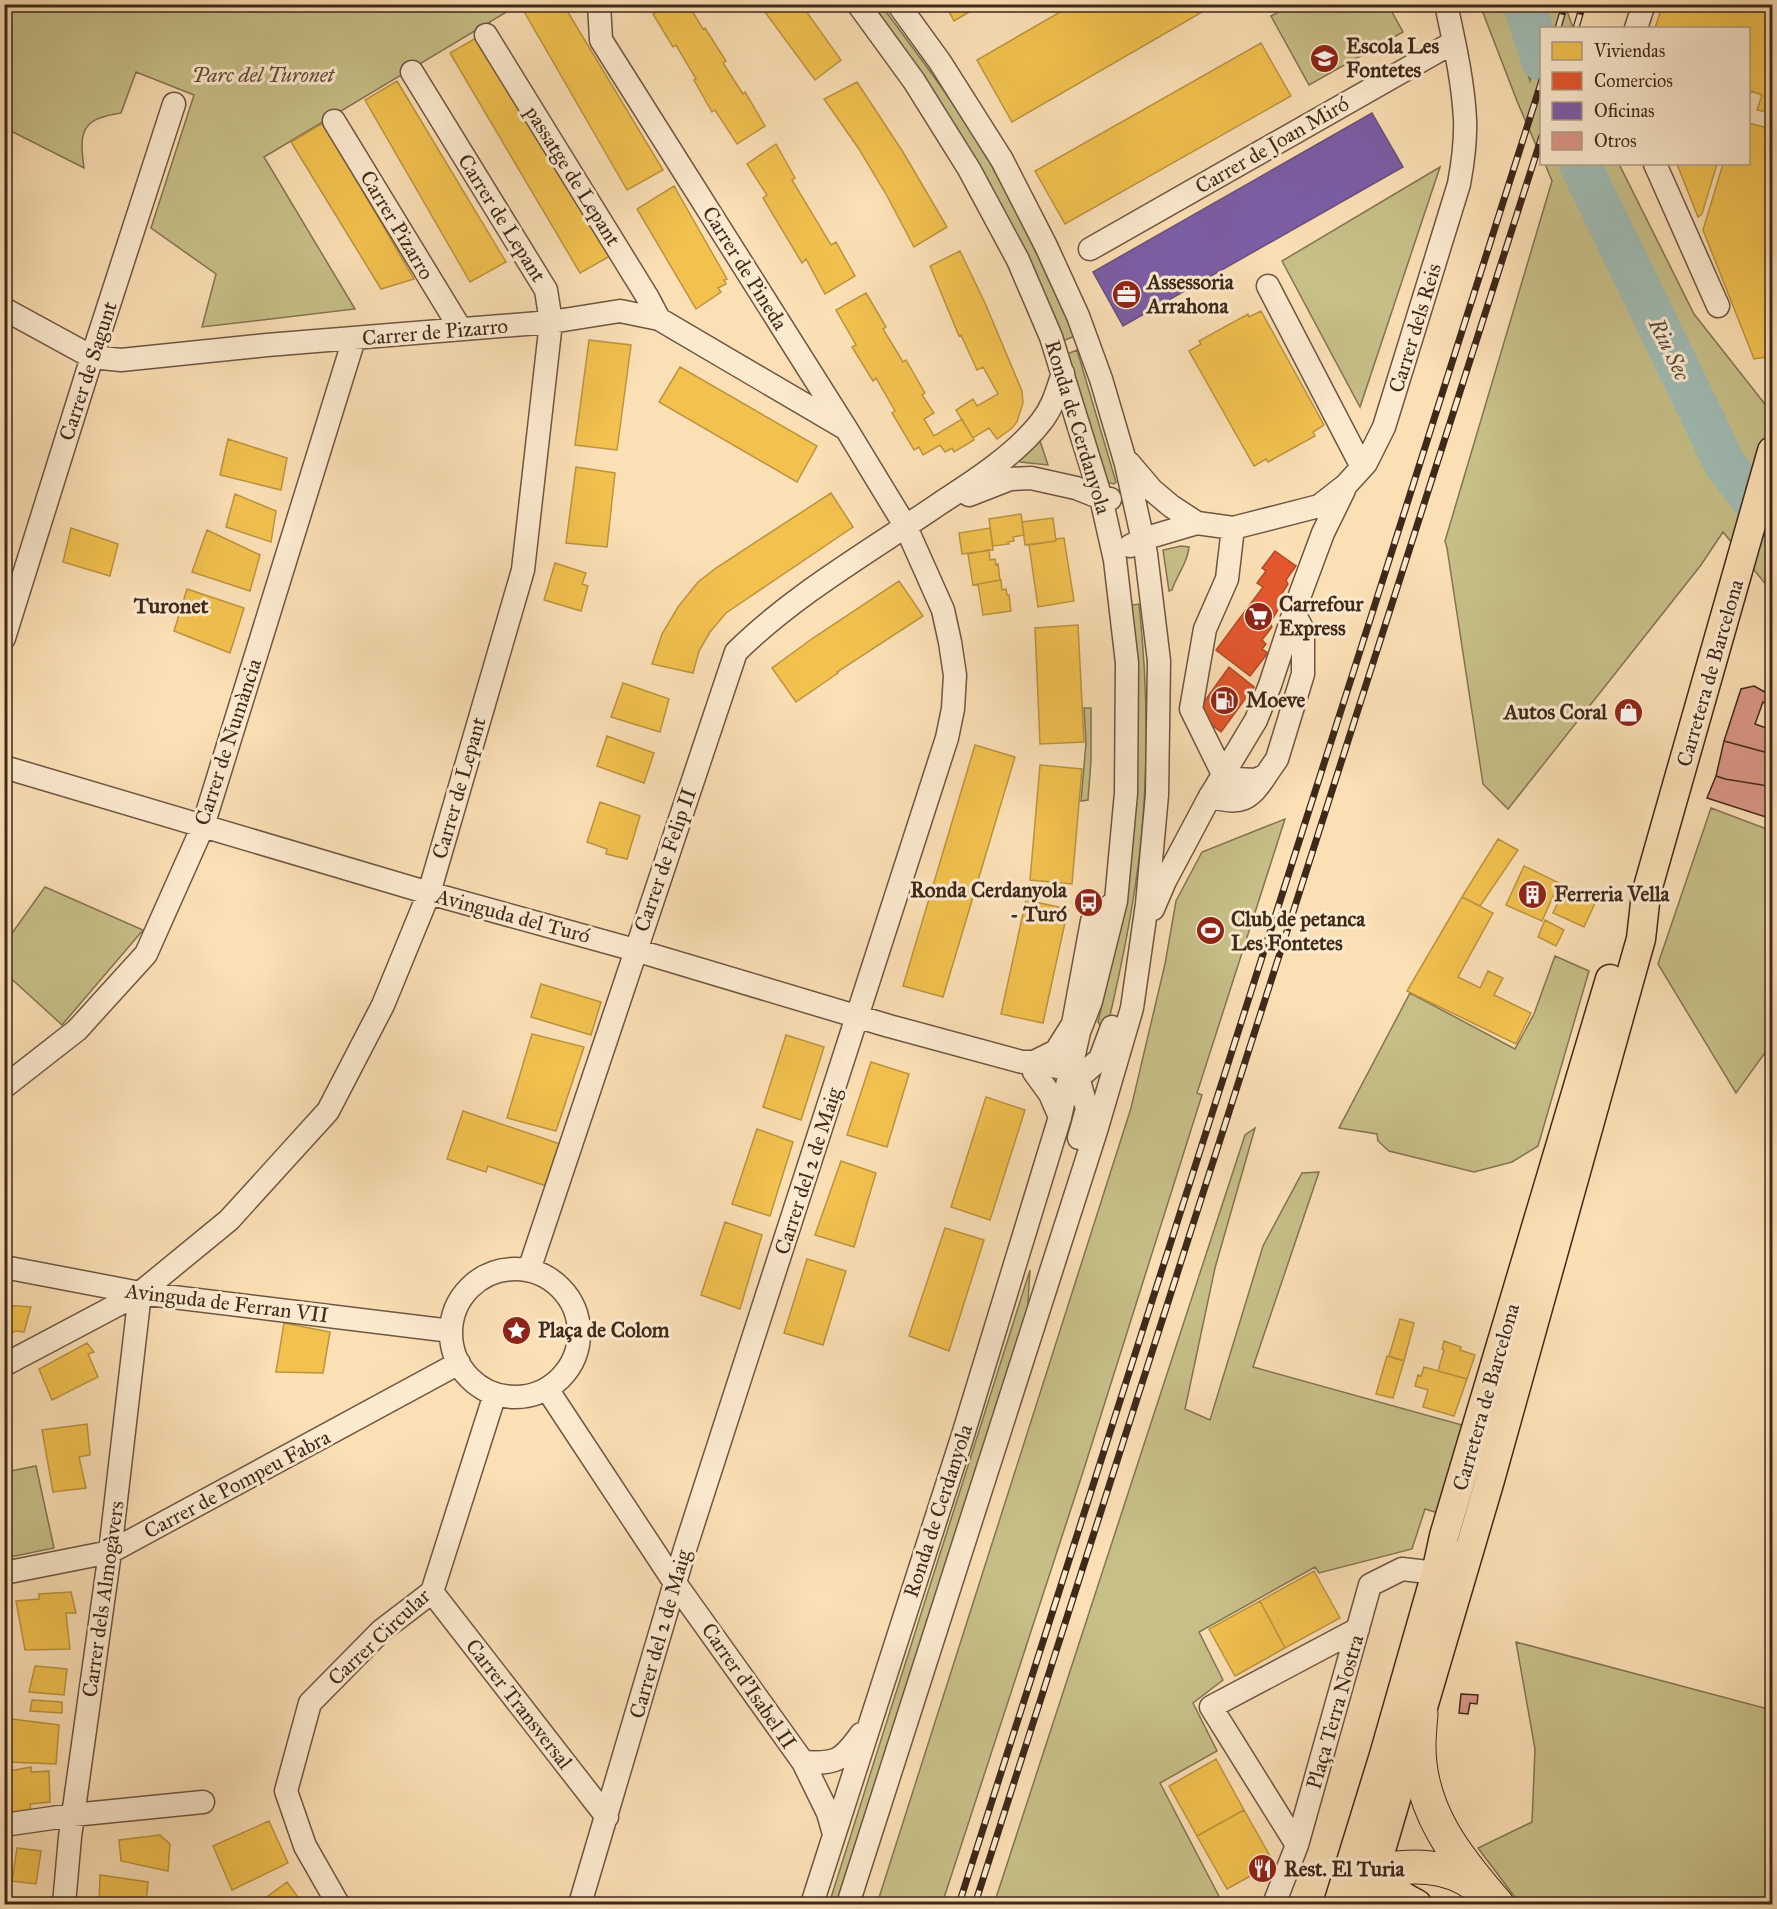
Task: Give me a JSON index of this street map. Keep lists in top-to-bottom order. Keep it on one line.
{"streets":{"main road":["Carretera de Barcelona"],"street":["Carrer de Joan Miró","passatge de Lepant","Carrer de Lepant","Carrer Pizarro","Carrer de Pineda","Carrer dels Reis","Carrer de Pizarro","Carrer de Sagunt","Ronda de Cerdanyola","Carrer de Numància","Carrer de Felip II","Avinguda del Turó","Carrer del 2 de Maig","Avinguda de Ferran VII","Carrer de Pompeu Fabra","Carrer dels Almogàvers","Carrer Circular","Carrer d'Isabel II","Carrer Transversal","Plaça Terra Nostra"]},"crossings":[["Carrer de Joan Miró","Carrer dels Reis"],["passatge de Lepant","Carrer de Pizarro"],["Carrer de Lepant","Carrer de Pizarro"],["Carrer de Lepant","Avinguda del Turó"],["Carrer de Lepant","Avinguda de Ferran VII"],["Carrer de Lepant","Carrer dels Almogàvers"],["Carrer Pizarro","Carrer de Pizarro"],["Carrer de Pineda","Carrer de Pizarro"],["Carrer de Pineda","Carrer de Felip II"],["Carrer de Pineda","Carrer del 2 de Maig"],["Carrer dels Reis","Ronda de Cerdanyola"],["Carrer de Pizarro","Carrer de Sagunt"],["Carrer de Pizarro","Carrer de Numància"],["Ronda de Cerdanyola","Carrer de Felip II"],["Ronda de Cerdanyola","Avinguda del Turó"],["Ronda de Cerdanyola","Carrer d'Isabel II"],["Carretera de Barcelona","Plaça Terra Nostra"],["Carrer de Numància","Avinguda del Turó"],["Carrer de Felip II","Avinguda del Turó"],["Carrer de Felip II","Carrer del 2 de Maig"],["Carrer de Felip II","Avinguda de Ferran VII"],["Carrer de Felip II","Carrer de Pompeu Fabra"],["Carrer de Felip II","Carrer Circular"],["Carrer de Felip II","Carrer d'Isabel II"],["Avinguda del Turó","Carrer del 2 de Maig"],["Carrer del 2 de Maig","Carrer d'Isabel II"],["Carrer del 2 de Maig","Carrer Transversal"],["Avinguda de Ferran VII","Carrer de Pompeu Fabra"],["Avinguda de Ferran VII","Carrer dels Almogàvers"],["Avinguda de Ferran VII","Carrer Circular"],["Avinguda de Ferran VII","Carrer d'Isabel II"],["Carrer de Pompeu Fabra","Carrer dels Almogàvers"],["Carrer de Pompeu Fabra","Carrer Circular"],["Carrer de Pompeu Fabra","Carrer d'Isabel II"],["Carrer Circular","Carrer d'Isabel II"],["Carrer Circular","Carrer Transversal"]],"districts":["Turonet"],"water":["Riu Sec"],"parks":["Parc del Turonet"],"places":{"school or university":["Escola Les Fontetes"],"office":["Assessoria Arrahona"],"supermarket":["Carrefour Express"],"fuel station":["Moeve"],"shop":["Autos Coral"],"building":["Ferreria Vella"],"bus stop":["Ronda Cerdanyola - Turó"],"sports":["Club de petanca Les Fontetes"],"place":["Plaça de Colom"],"restaurant":["Rest. El Turia"]},"legend":["Viviendas","Comercios","Oficinas","Otros"]}
